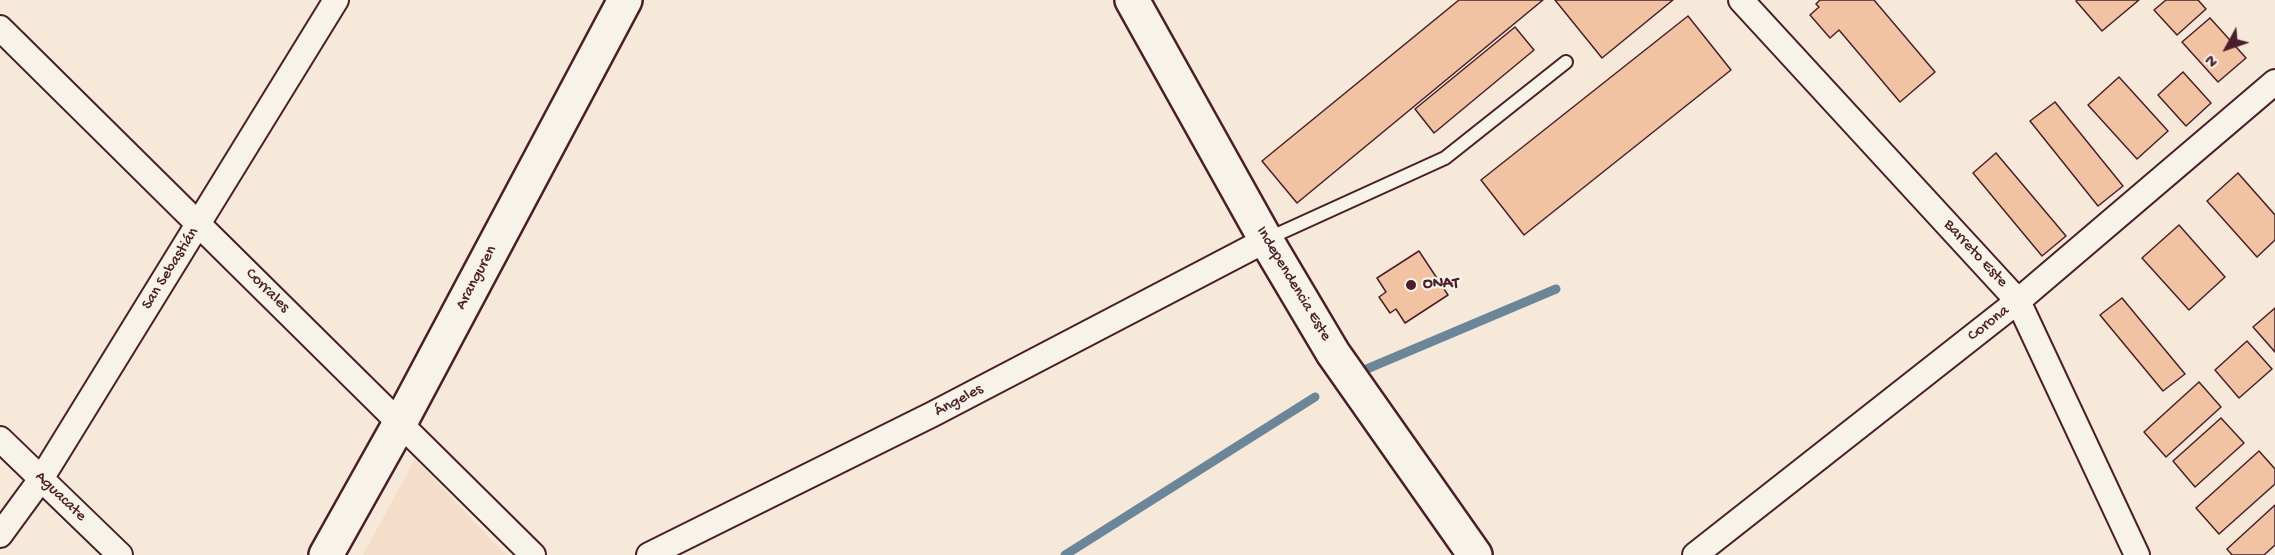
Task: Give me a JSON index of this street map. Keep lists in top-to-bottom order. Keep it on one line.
{"streets":{"main road":["Aranguren","Independencia Este"],"street":["Barreto Este","San Sebastián","Corrales","Corona","Ángeles","Aguacate"]},"crossings":[["Barreto Este","Corona"],["San Sebastián","Corrales"],["San Sebastián","Aguacate"],["Aranguren","Corrales"],["Independencia Este","Ángeles"]],"places":["ONAT"],"north":"bottom left"}
